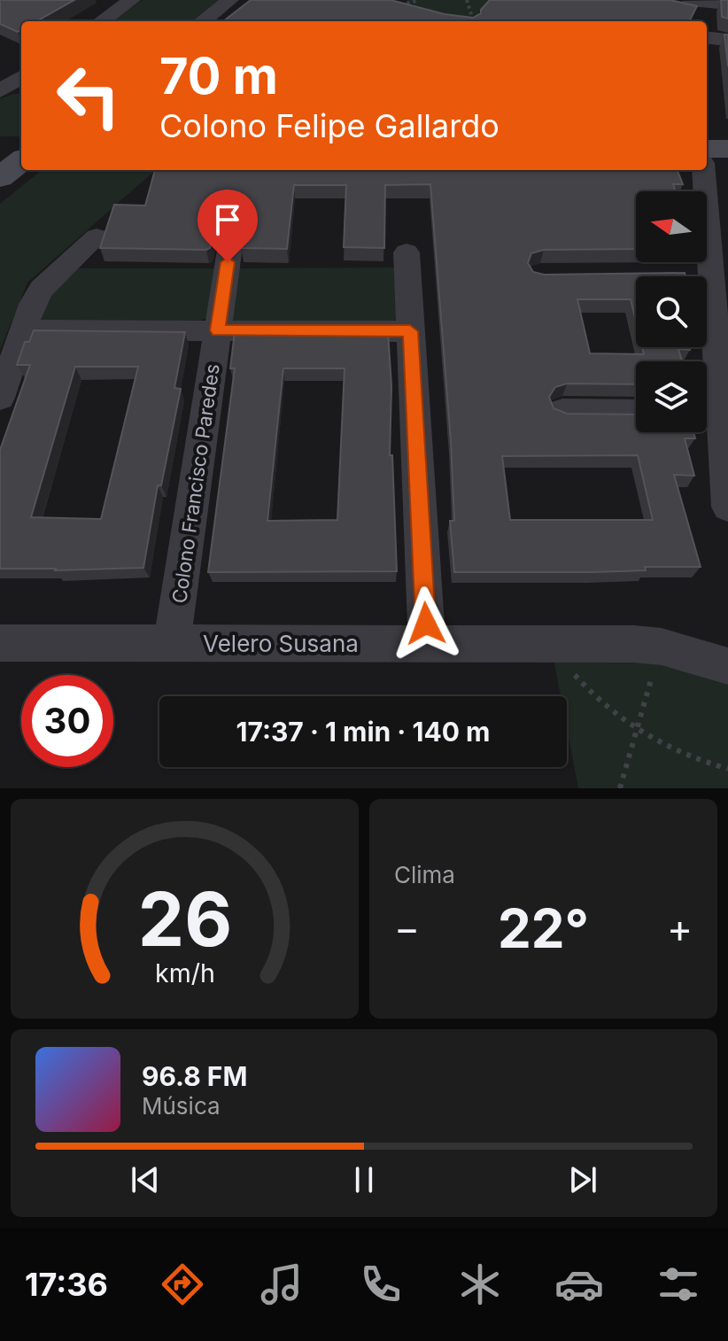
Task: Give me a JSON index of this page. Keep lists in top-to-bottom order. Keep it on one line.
{"streets":{"street":["Colono Francisco Paredes","Velero Susana"]},"crossings":[["Colono Francisco Paredes","Velero Susana"]],"north":"left","page":{"turn":["70 m","Colono Felipe Gallardo"],"limit":"30","trip":"17:37 · 1 min · 140 m","tile":"Clima","heat":["−","22°","+"],"song":["96.8 FM","Música"],"tabs":"17:36","gauge":["26","km/h"]}}
